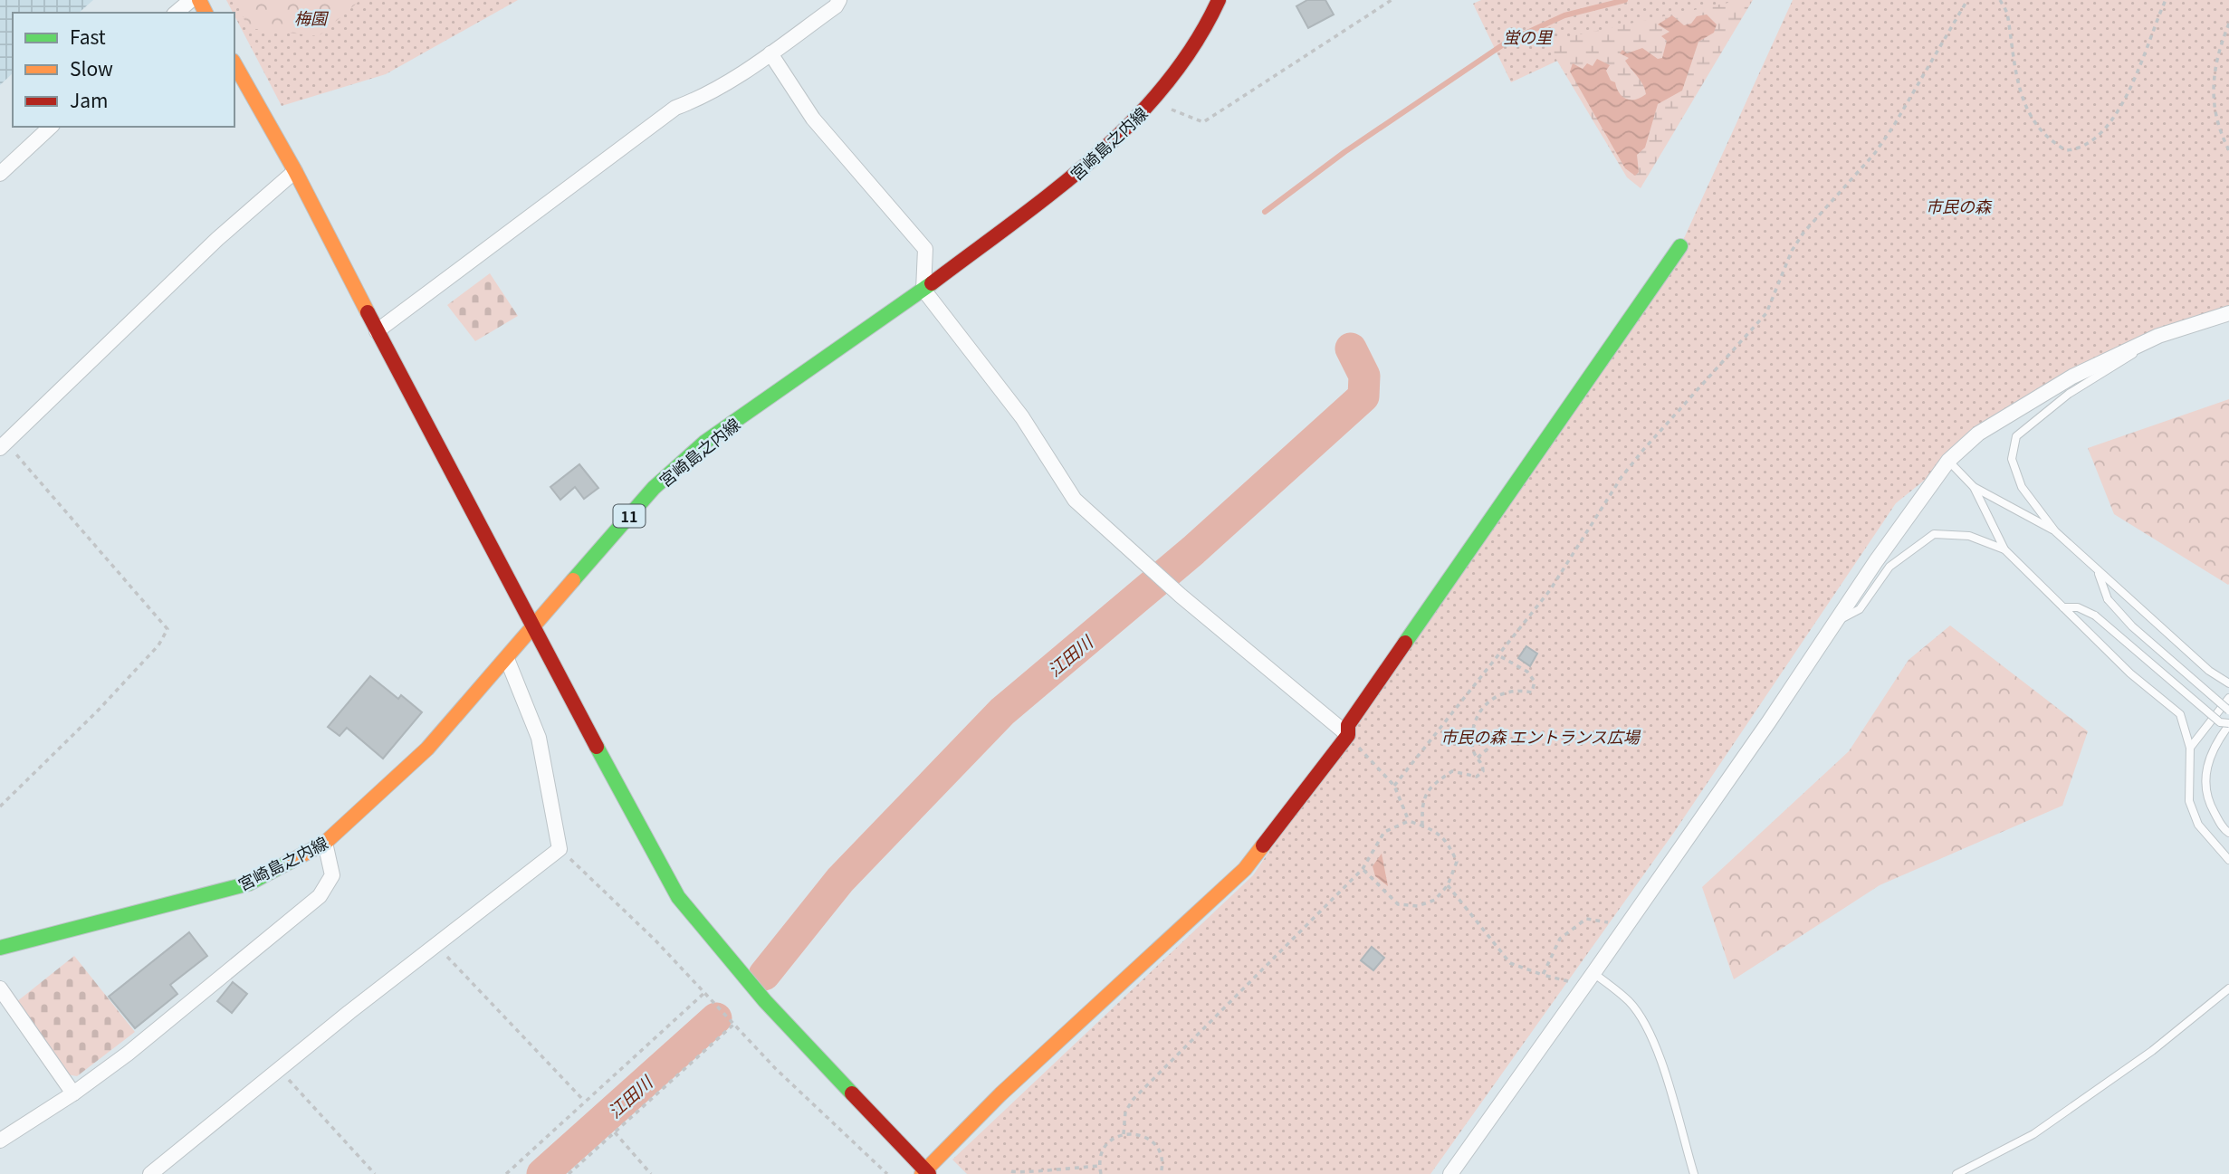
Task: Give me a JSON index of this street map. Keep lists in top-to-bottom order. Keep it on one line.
{"streets":{"street":["宮崎島之内線","11"]},"water":["江田川"],"parks":["梅園","蛍の里","市民の森","市民の森 エントランス広場"],"legend":["Fast","Slow","Jam"]}
